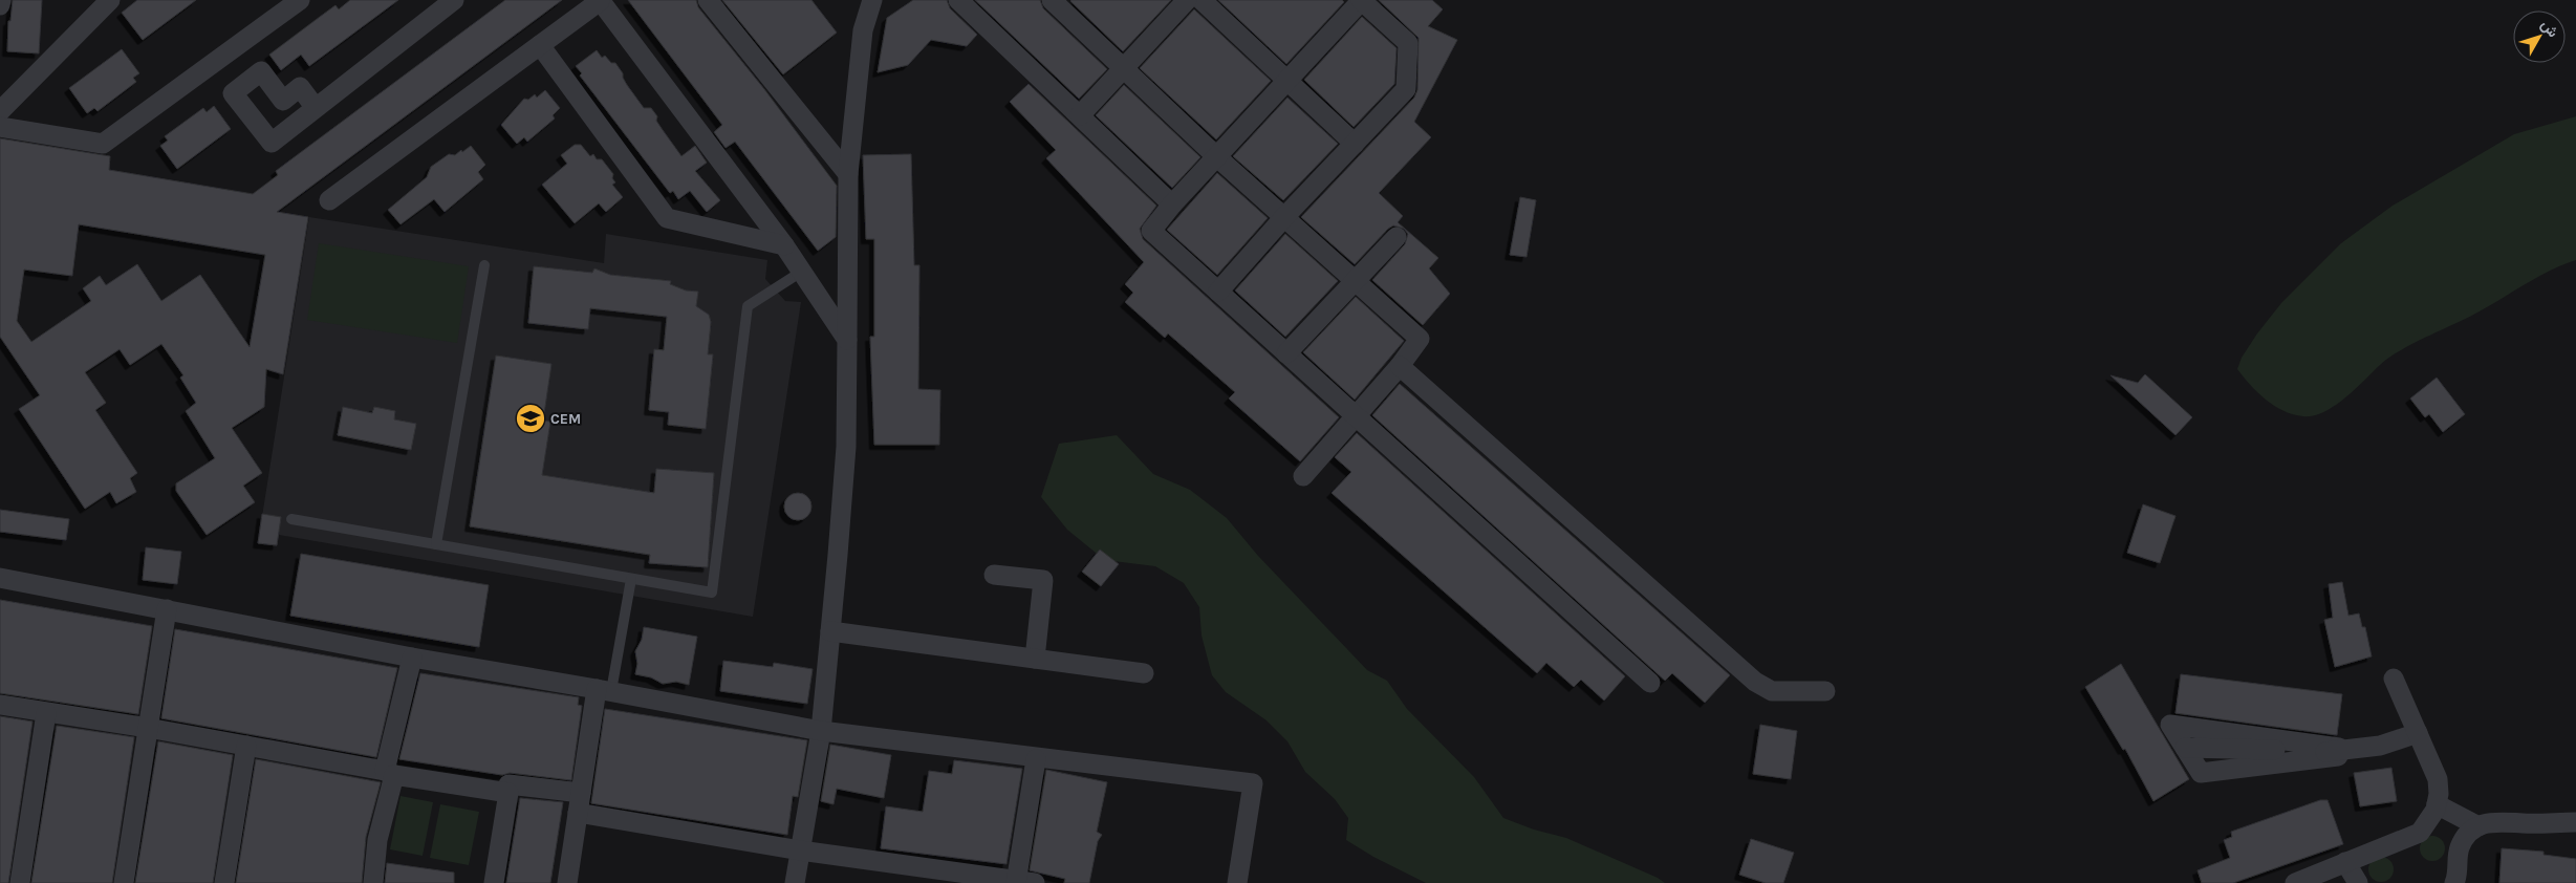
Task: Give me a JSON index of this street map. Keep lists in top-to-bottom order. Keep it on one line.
{"places":{"school or university":["CEM"]},"north":"top right"}
